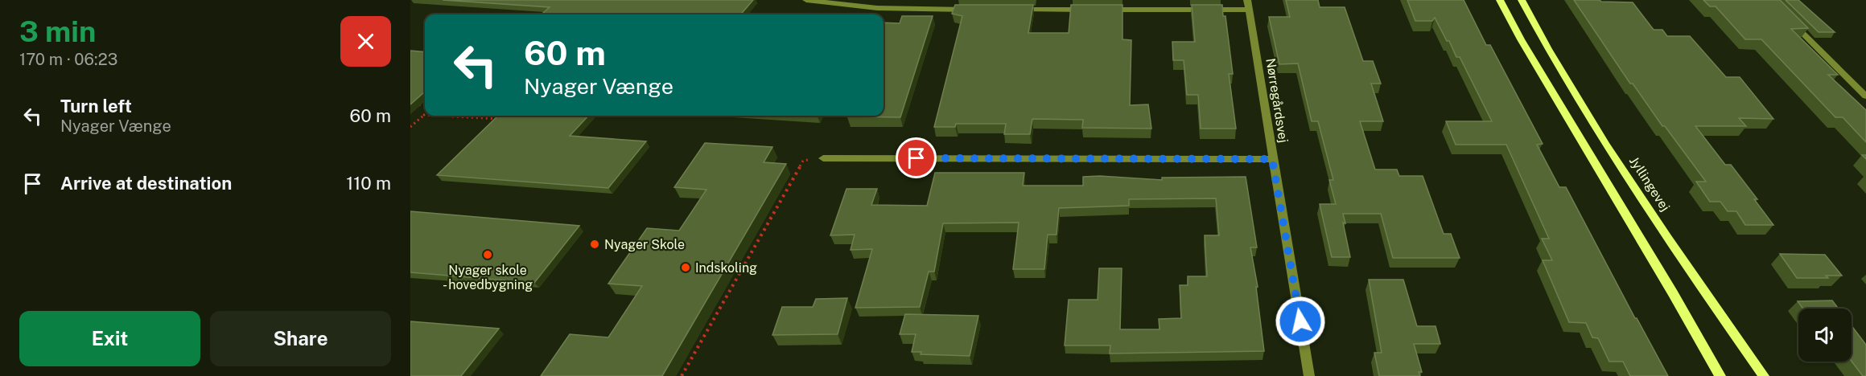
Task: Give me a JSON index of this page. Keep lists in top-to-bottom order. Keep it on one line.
{"streets":{"street":["Nørregårdsvej","Jyllingevej"]},"places":["Nyager Skole","Nyager skole - hovedbygning","Indskoling"],"page":{"heading":["3 min","170 m · 06:23"],"turn":["60 m","Nyager Vænge"],"list":[{"name":"Turn left","note":"Nyager Vænge","value":"60 m"},{"name":"Arrive at destination","value":"110 m"}],"buttons":["Exit","Share"]}}
